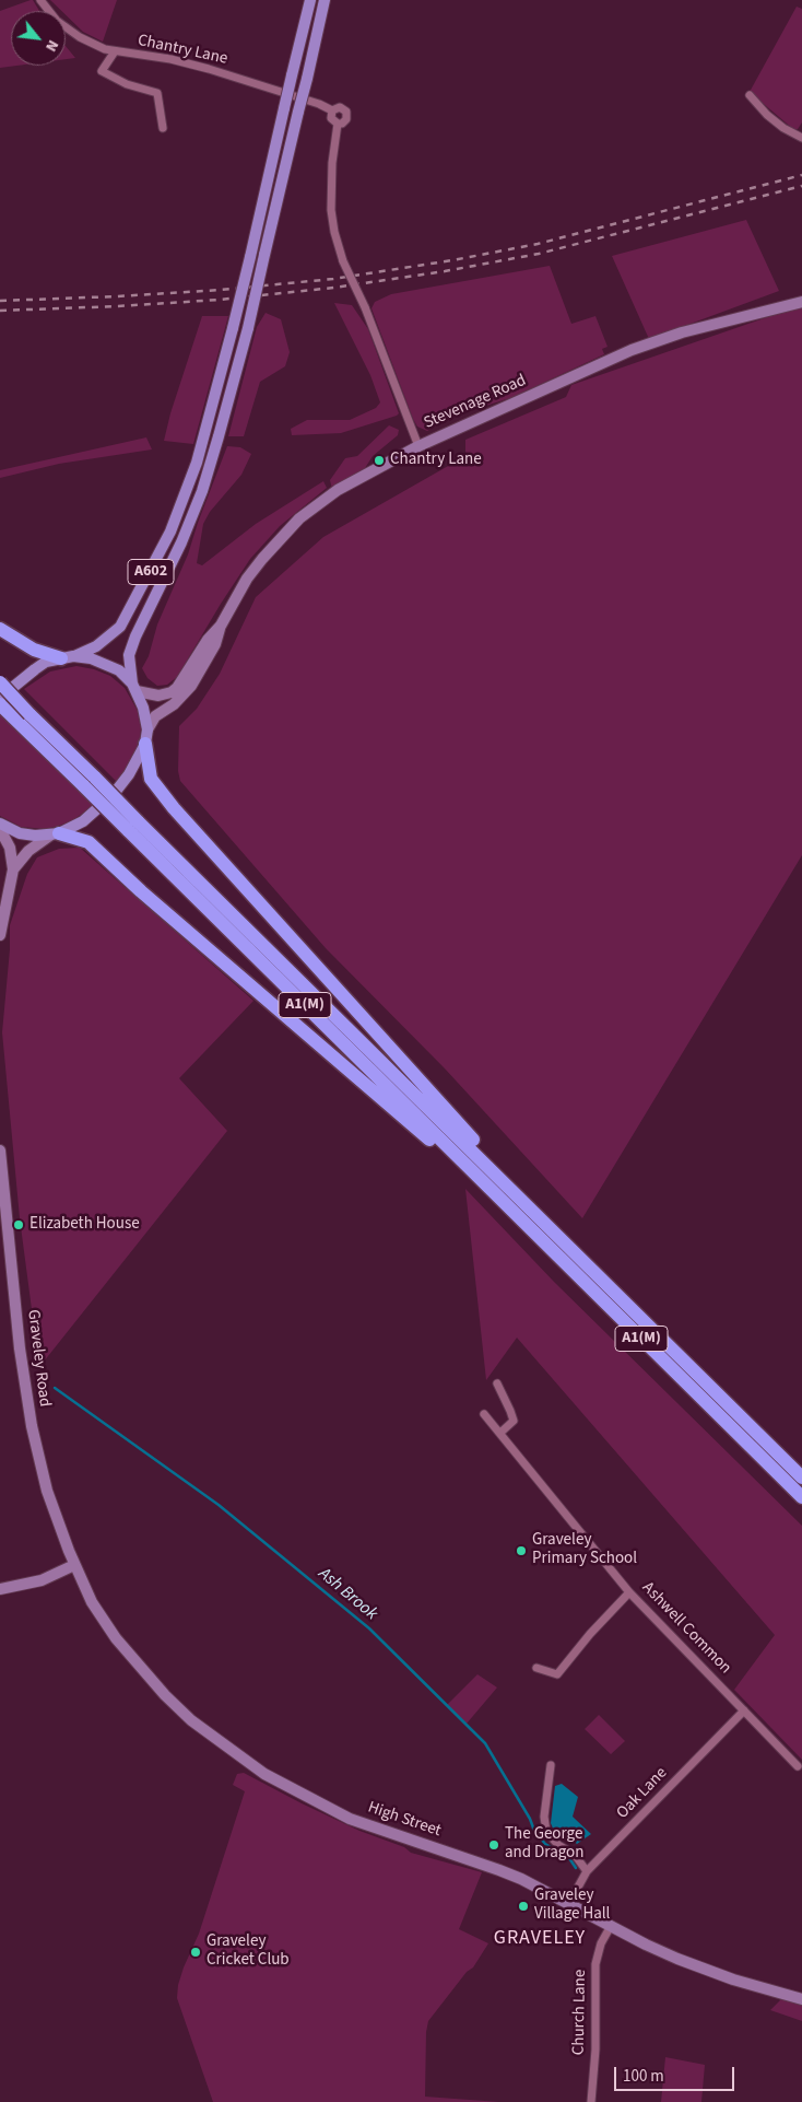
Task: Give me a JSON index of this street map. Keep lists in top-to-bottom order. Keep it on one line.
{"streets":{"highway":["A1(M)"],"main road":["Stevenage Road","A602","Graveley Road","High Street"],"street":["Chantry Lane","Ashwell Common","Oak Lane","Church Lane"]},"crossings":[["Stevenage Road","A602"],["Graveley Road","High Street"],["Ashwell Common","Oak Lane"],["Oak Lane","High Street"],["High Street","Church Lane"]],"districts":["GRAVELEY"],"water":["Ash Brook"],"places":["Chantry Lane","Elizabeth House","Graveley Primary School","The George and Dragon","Graveley Village Hall","Graveley Cricket Club"],"scale_bar":"100 m","north":"bottom right"}
